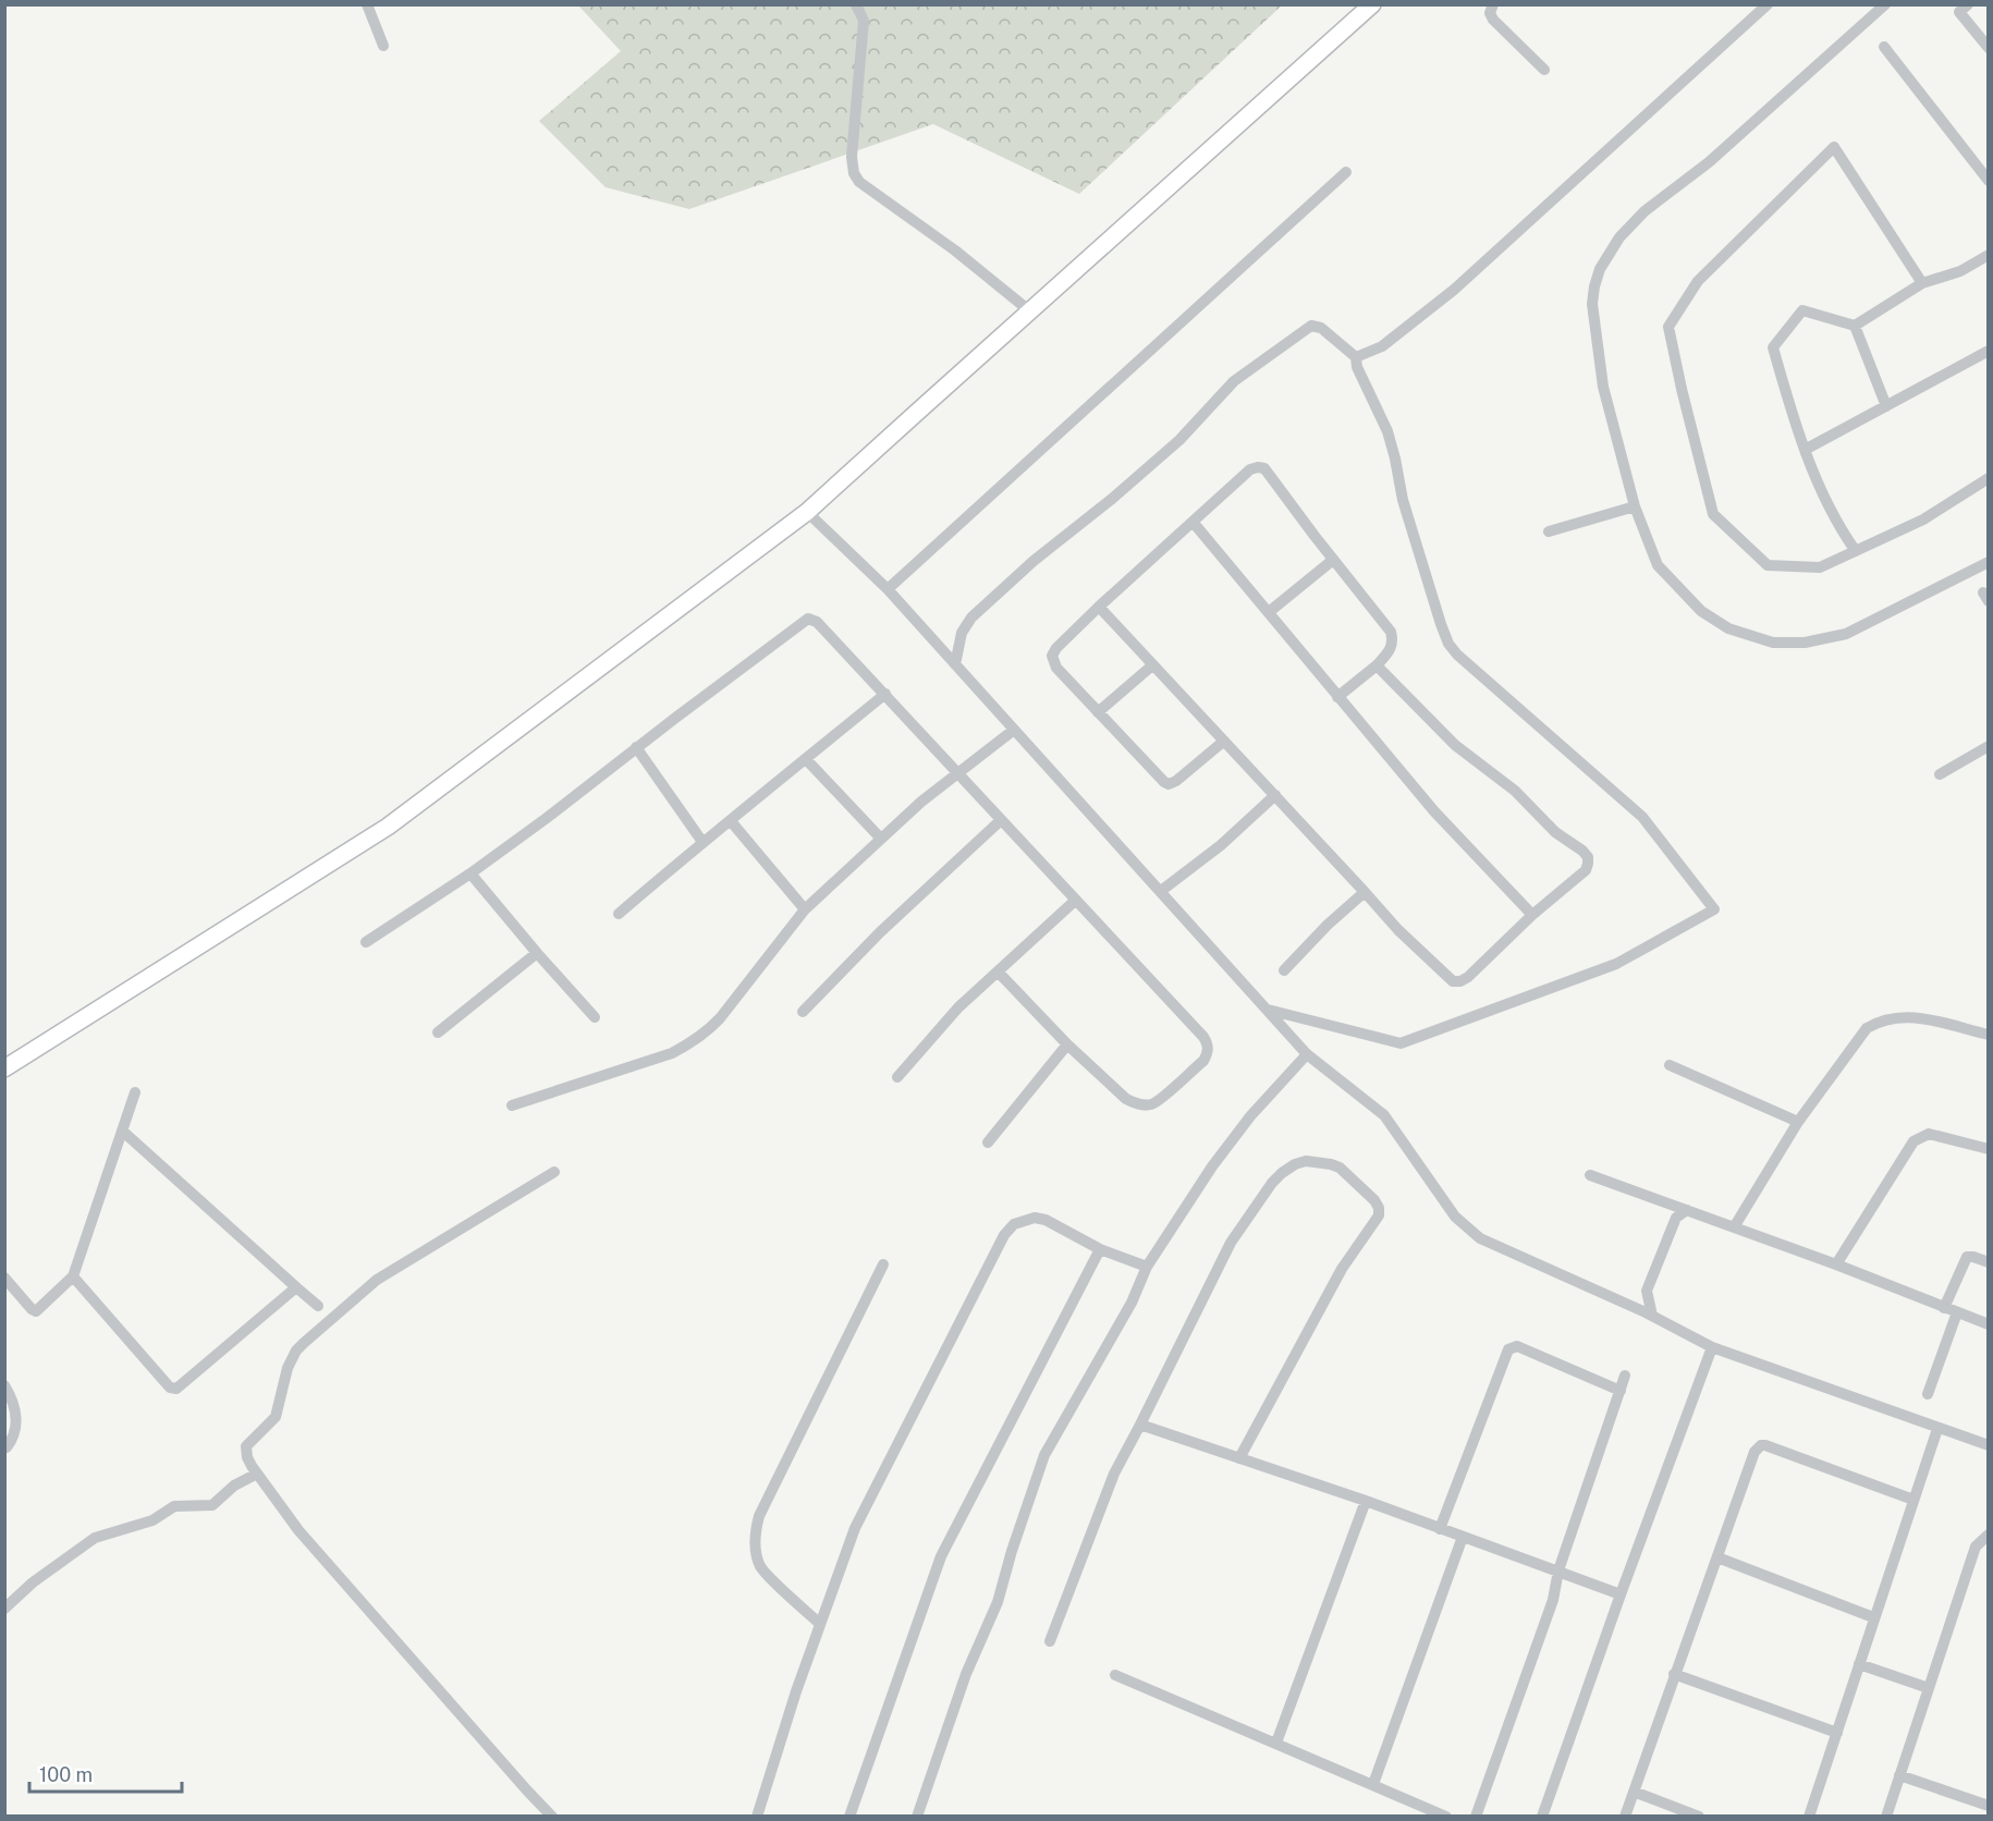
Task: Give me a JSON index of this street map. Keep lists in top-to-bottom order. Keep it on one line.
{"scale_bar":"100 m"}
